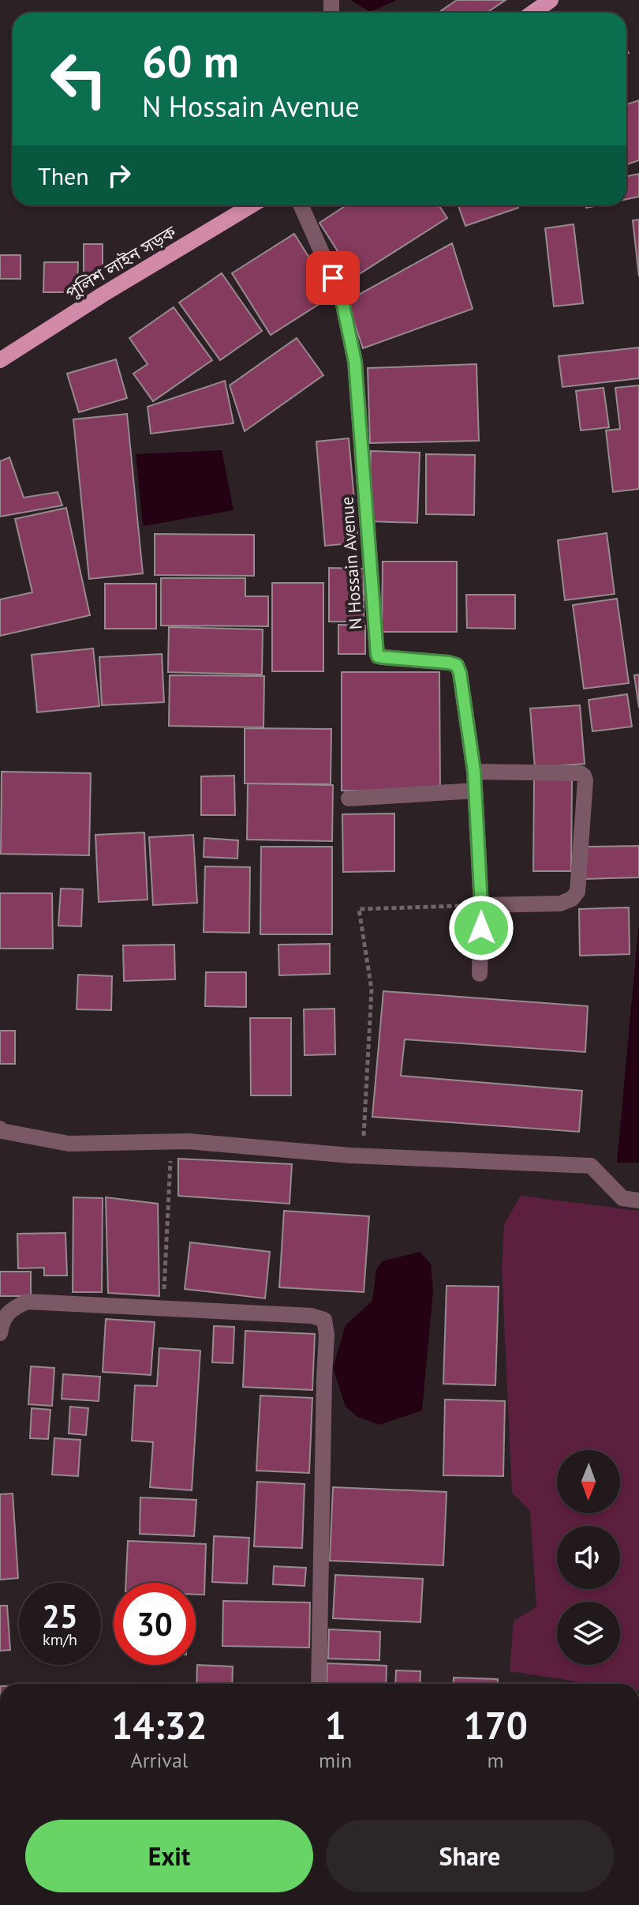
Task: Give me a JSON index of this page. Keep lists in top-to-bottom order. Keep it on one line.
{"streets":{"main road":["পুলিশ লাইন সড়ক"],"street":["N Hossain Avenue"]},"north":"bottom","page":{"turn":["60 m","N Hossain Avenue"],"then":"Then","speed":"25 km/h","limit":"30","eta":["14:32","Arrival","1","min","170","m"],"buttons":["Exit","Share"]}}
